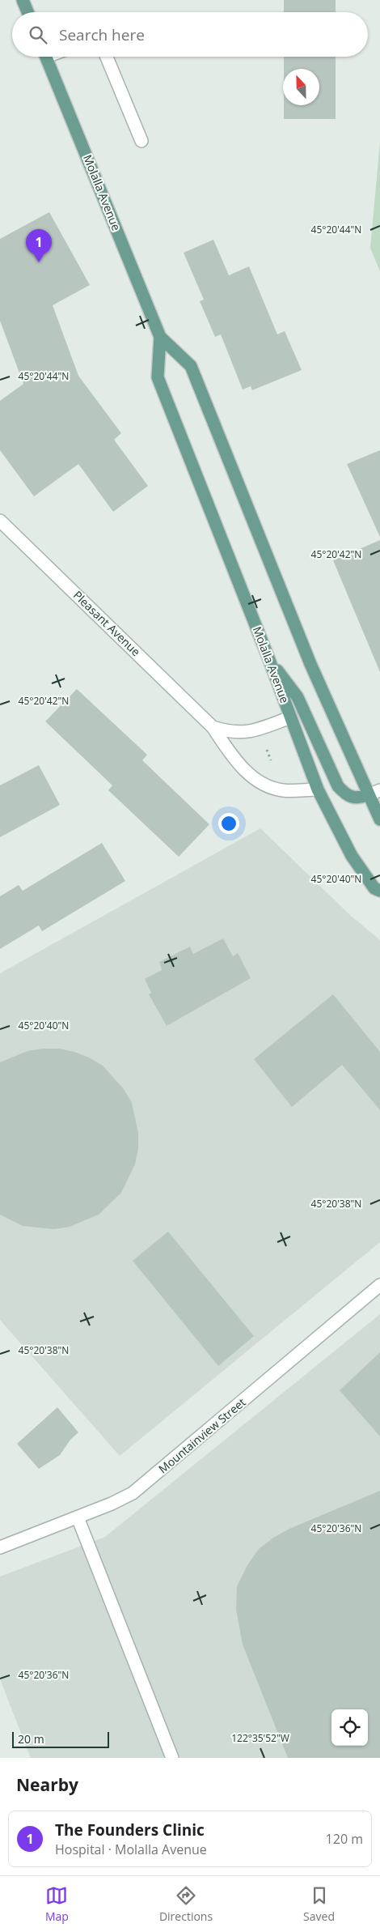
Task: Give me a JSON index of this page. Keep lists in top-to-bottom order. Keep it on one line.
{"streets":{"main road":["Molalla Avenue"],"street":["Pleasant Avenue","Mountainview Street"]},"crossings":[["Molalla Avenue","Pleasant Avenue"]],"scale_bar":"20 m","north":"top","page":{"search":"Search here","pins":"1","scale":"20 m","heading":"Nearby","list":[{"mark":"1","name":"The Founders Clinic","note":"Hospital · Molalla Avenue","value":"120 m"}],"nav":["Map","Directions","Saved"]},"coordinates":["45°20'44\"N","45°20'42\"N","45°20'40\"N","45°20'38\"N","45°20'36\"N","122°35'52\"W"]}
